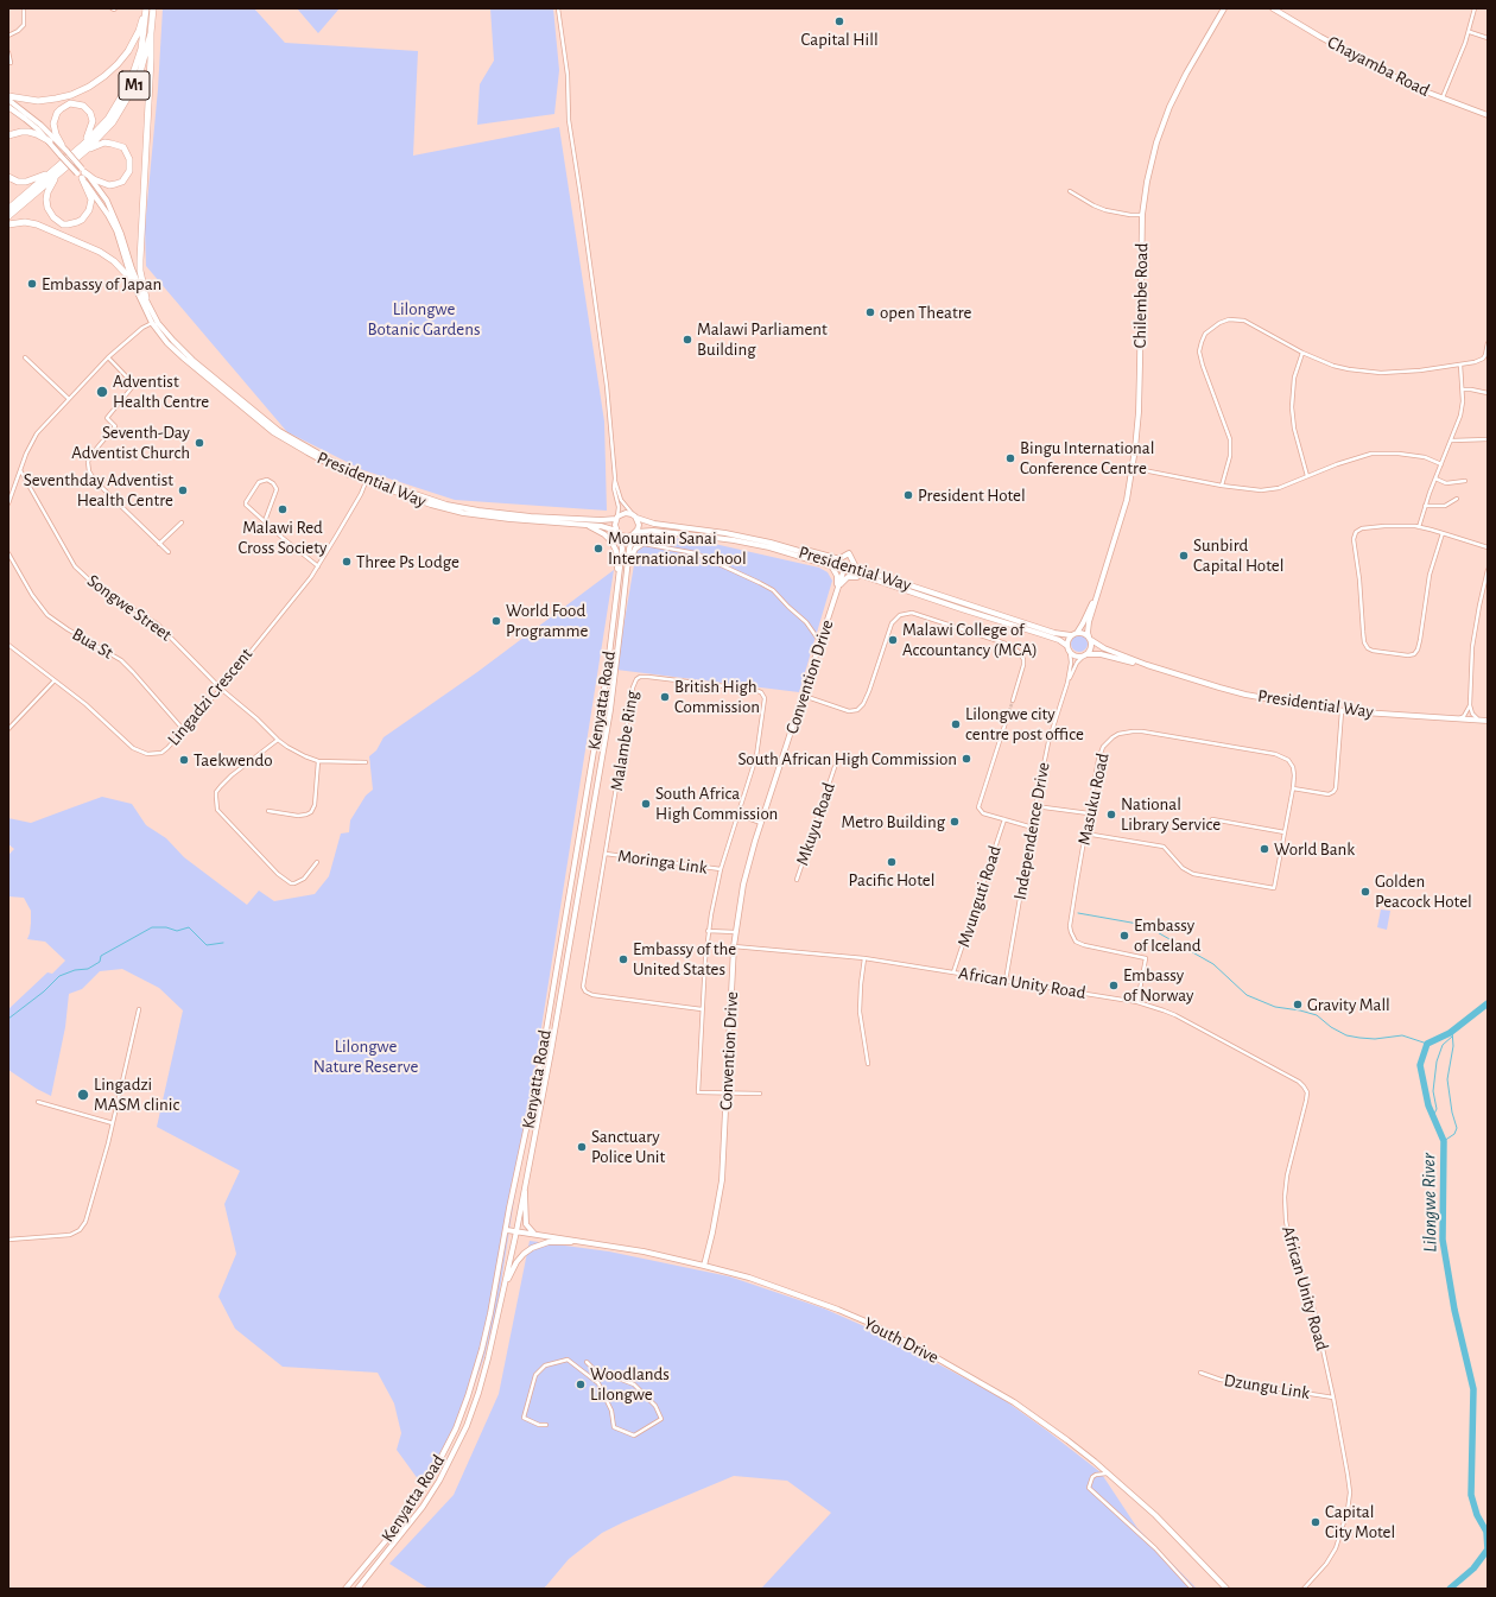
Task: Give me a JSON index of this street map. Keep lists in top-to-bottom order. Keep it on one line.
{"streets":{"highway":["M1"],"main road":["Chayamba Road","Chilembe Road","Presidential Way","Convention Drive","Kenyatta Road","Youth Drive"],"street":["Songwe Street","Bua St","Lingadzi Crescent","Malambe Ring","Masuku Road","Mkuyu Road","Independence Drive","Moringa Link","Mvunguti Road","African Unity Road","Dzungu Link"]},"crossings":[["Presidential Way","Convention Drive"],["Presidential Way","Lingadzi Crescent"],["Presidential Way","Kenyatta Road"],["Presidential Way","Independence Drive"],["Songwe Street","Lingadzi Crescent"],["Bua St","Lingadzi Crescent"],["Convention Drive","Malambe Ring"],["Convention Drive","African Unity Road"],["Convention Drive","Youth Drive"],["Kenyatta Road","Youth Drive"],["Malambe Ring","Moringa Link"],["Masuku Road","African Unity Road"],["Independence Drive","African Unity Road"],["Mvunguti Road","African Unity Road"],["African Unity Road","Dzungu Link"]],"water":["Lilongwe River"],"parks":["Lilongwe Botanic Gardens","Lilongwe Nature Reserve"],"places":["Capital Hill","Embassy of Japan","open Theatre","Malawi Parliament Building","Adventist Health Centre","Seventh-Day Adventist Church","Bingu International Conference Centre","Seventhday Adventist Health Centre","President Hotel","Malawi Red Cross Society","Mountain Sanai International school","Sunbird Capital Hotel","Three Ps Lodge","World Food Programme","Malawi College of Accountancy (MCA)","British High Commission","Lilongwe city centre post office","South African High Commission","Taekwendo","South Africa High Commission","National Library Service","Metro Building","World Bank","Pacific Hotel","Golden Peacock Hotel","Embassy of Iceland","Embassy of the United States","Embassy of Norway","Gravity Mall","Lingadzi MASM clinic","Sanctuary Police Unit","Woodlands Lilongwe","Capital City Motel"]}
